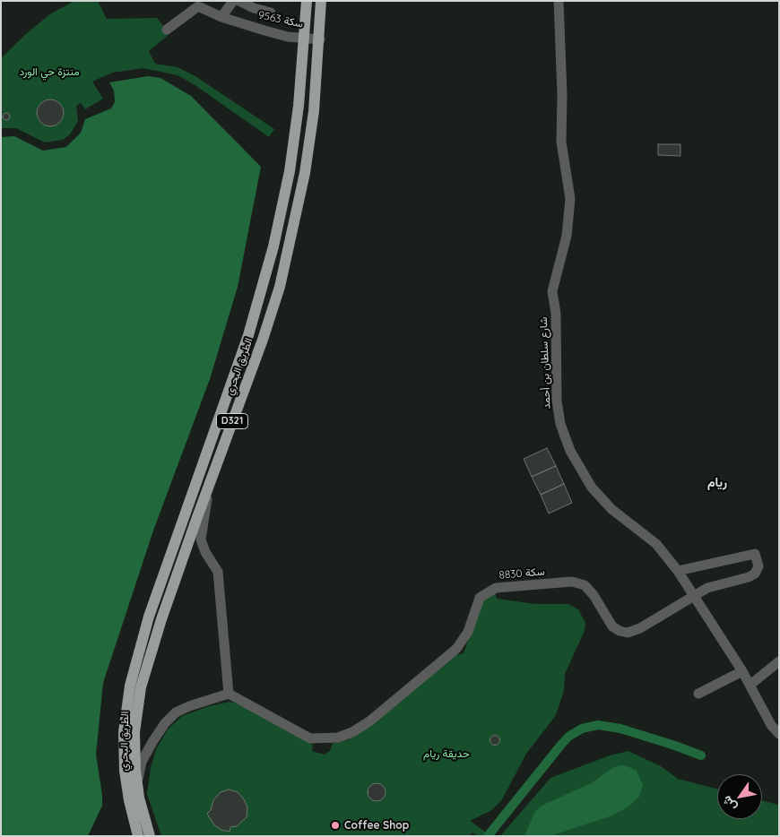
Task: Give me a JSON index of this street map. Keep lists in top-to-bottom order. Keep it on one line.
{"streets":{"main road":["الطريق البحري","D321"],"street":["سكة 9563","شارع سلطان بن أحمد","سكة 8830"]},"crossings":[["سكة 9563","الطريق البحري"],["شارع سلطان بن أحمد","سكة 8830"]],"districts":["ريام"],"parks":["منتزة حي الورد","حديقة ريام"],"places":["Coffee Shop"],"north":"bottom left"}
